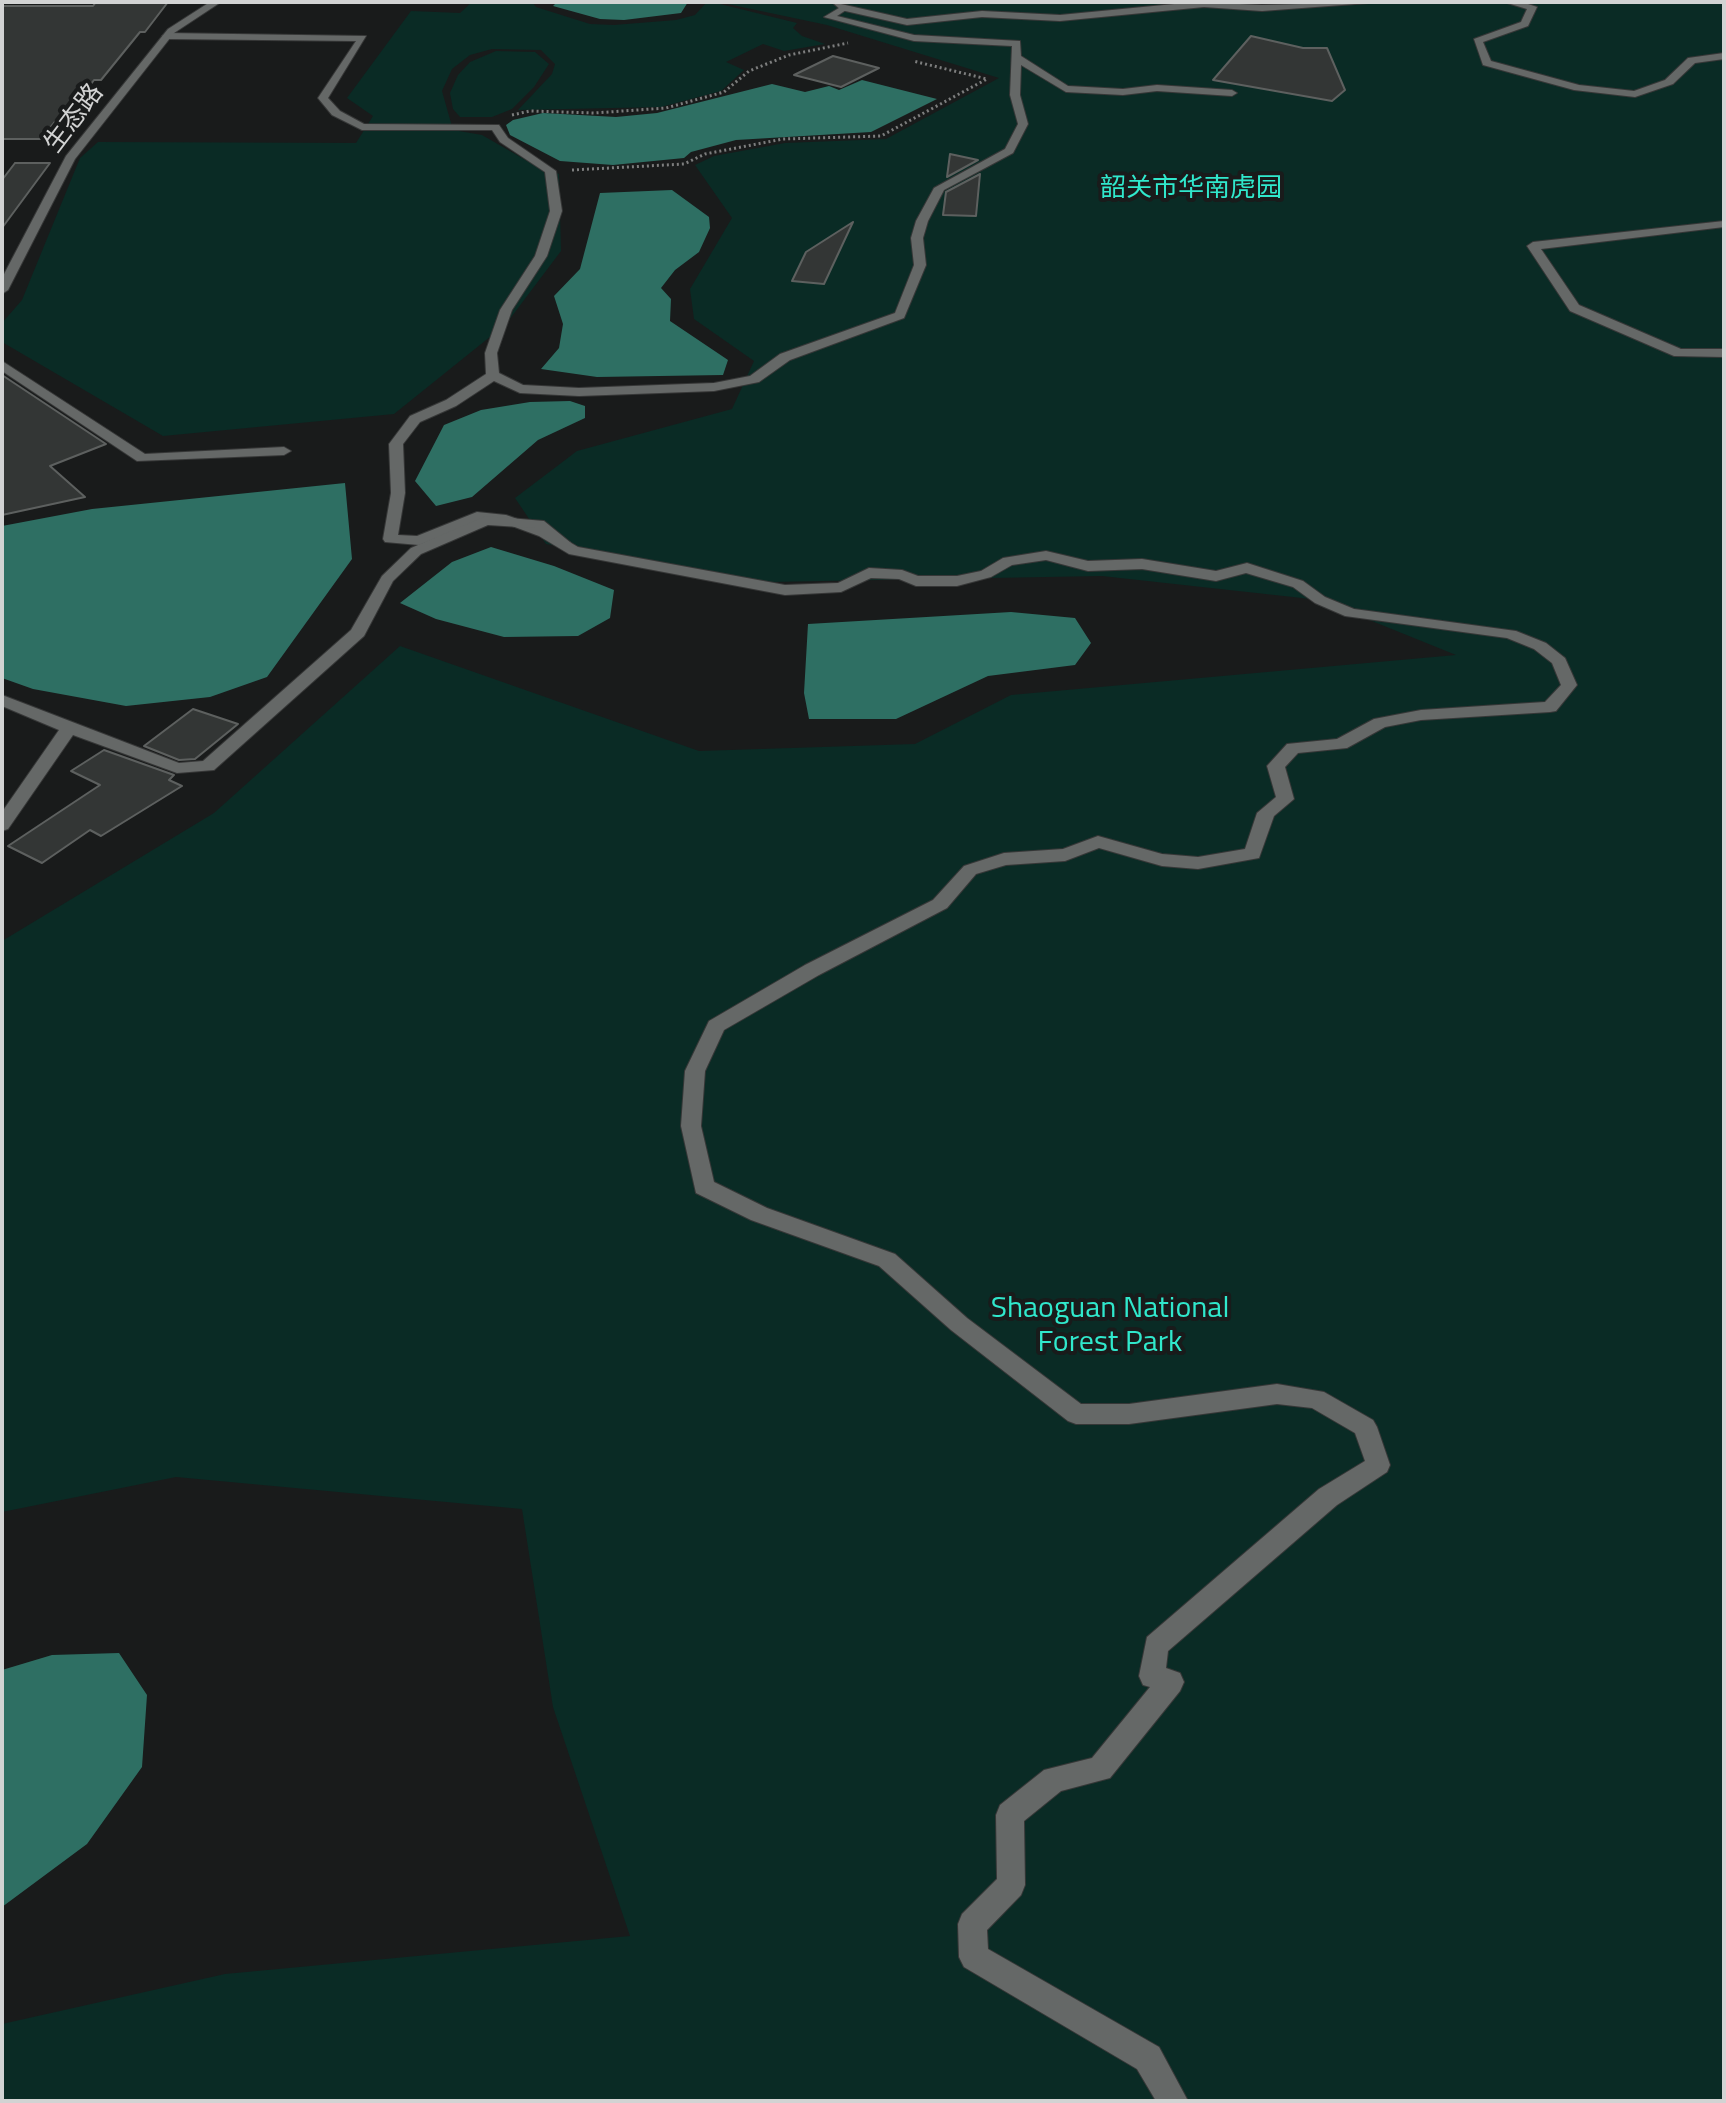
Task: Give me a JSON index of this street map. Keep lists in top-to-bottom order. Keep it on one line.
{"streets":{"street":["生态路"]},"parks":["韶关市华南虎园","Shaoguan National Forest Park"]}
